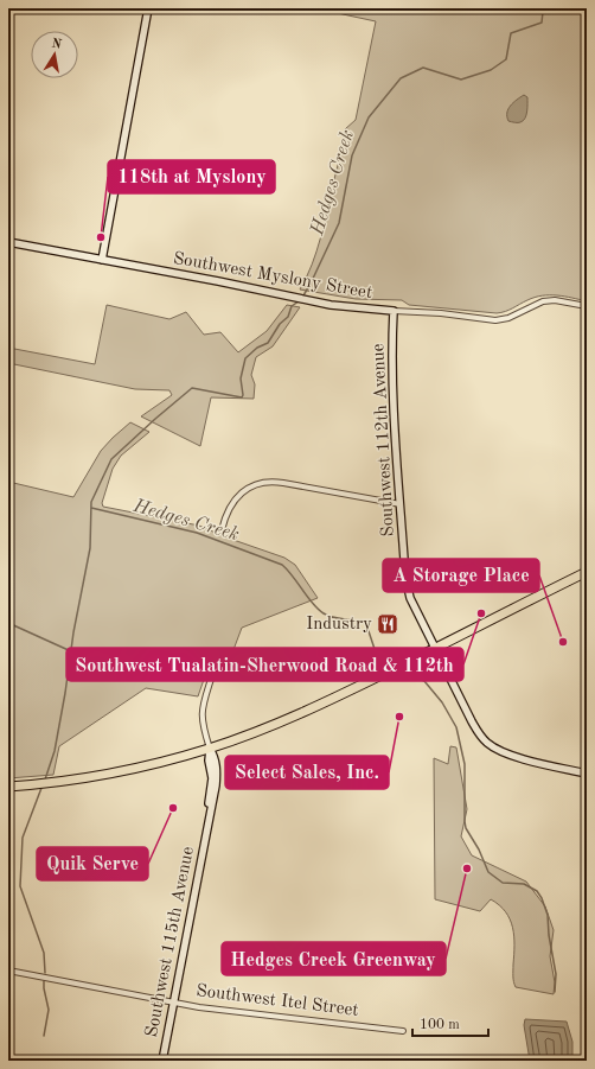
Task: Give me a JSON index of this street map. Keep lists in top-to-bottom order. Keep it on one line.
{"streets":{"street":["Southwest Myslony Street","Southwest 112th Avenue","Southwest 115th Avenue","Southwest Itel Street"]},"crossings":[["Southwest Myslony Street","Southwest 112th Avenue"],["Southwest 115th Avenue","Southwest Itel Street"]],"water":["Hedges Creek"],"places":{"other":["118th at Myslony","Southwest Tualatin-Sherwood Road & 112th","A Storage Place","Select Sales, Inc.","Quik Serve","Hedges Creek Greenway"],"restaurant":["Industry"]},"scale_bar":"100 m","north":"top"}
